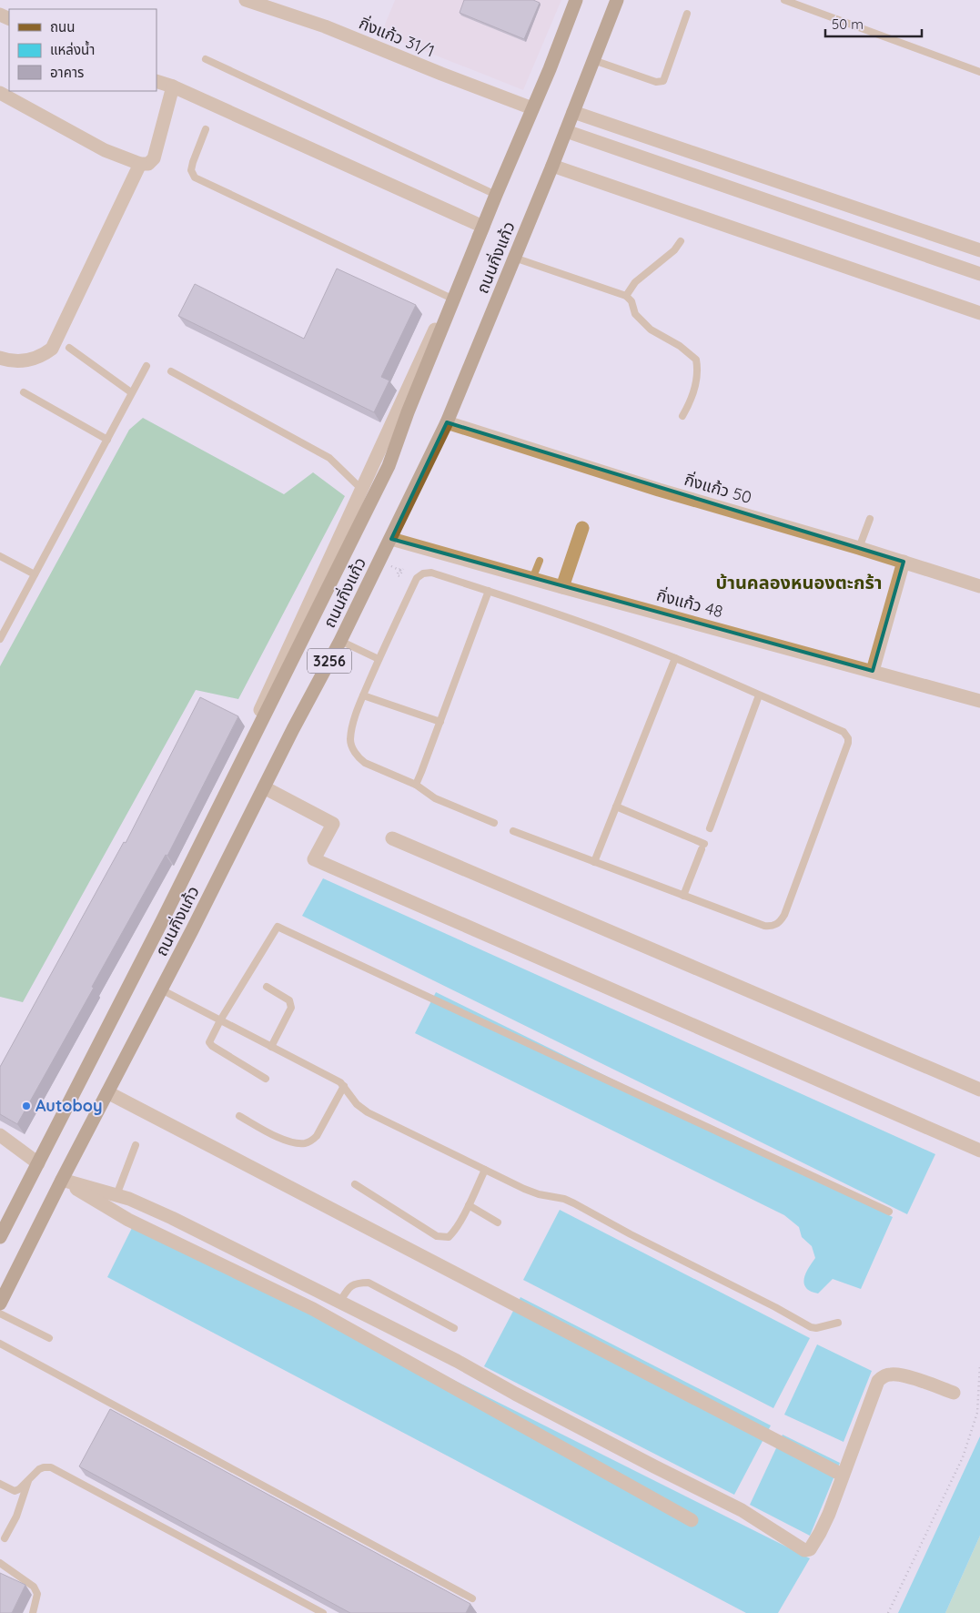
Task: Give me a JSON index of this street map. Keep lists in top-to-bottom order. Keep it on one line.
{"streets":{"main road":["ถนนกิ่งแก้ว","3256"],"street":["กิ่งแก้ว 31/1","กิ่งแก้ว 50","กิ่งแก้ว 48"]},"crossings":[["กิ่งแก้ว 31/1","ถนนกิ่งแก้ว"],["ถนนกิ่งแก้ว","กิ่งแก้ว 50"],["ถนนกิ่งแก้ว","กิ่งแก้ว 48"]],"districts":["บ้านคลองหนองตะกร้า"],"places":["Autoboy"],"legend":["ถนน","แหล่งน้ำ","อาคาร"],"scale_bar":"50 m"}
